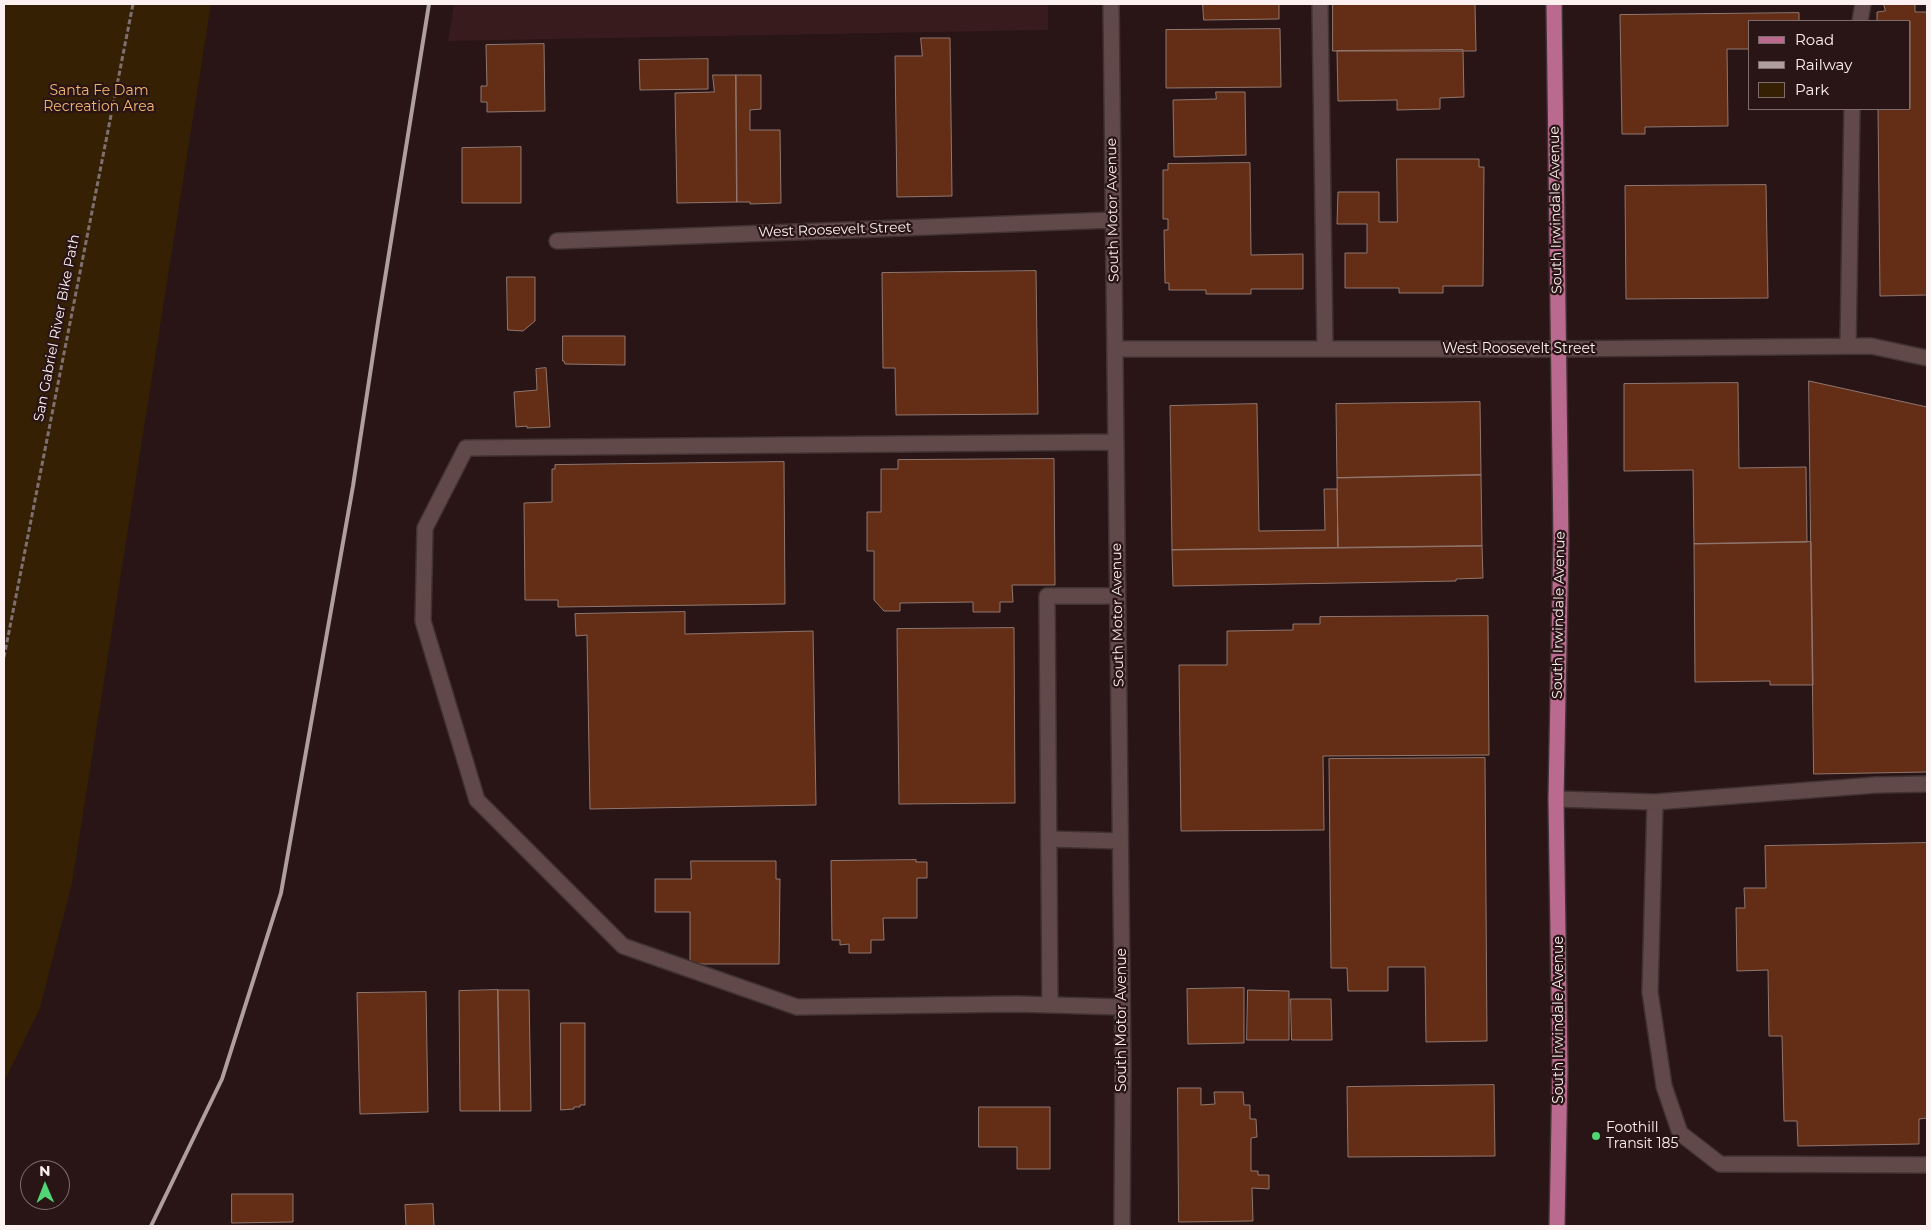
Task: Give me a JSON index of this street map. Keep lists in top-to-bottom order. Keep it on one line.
{"streets":{"main road":["South Irwindale Avenue"],"street":["South Motor Avenue","West Roosevelt Street"],"path":["San Gabriel River Bike Path"]},"crossings":[["South Motor Avenue","West Roosevelt Street"],["South Irwindale Avenue","West Roosevelt Street"]],"parks":["Santa Fe Dam Recreation Area"],"places":["Foothill Transit 185"],"legend":["Road","Railway","Park"],"north":"top"}
